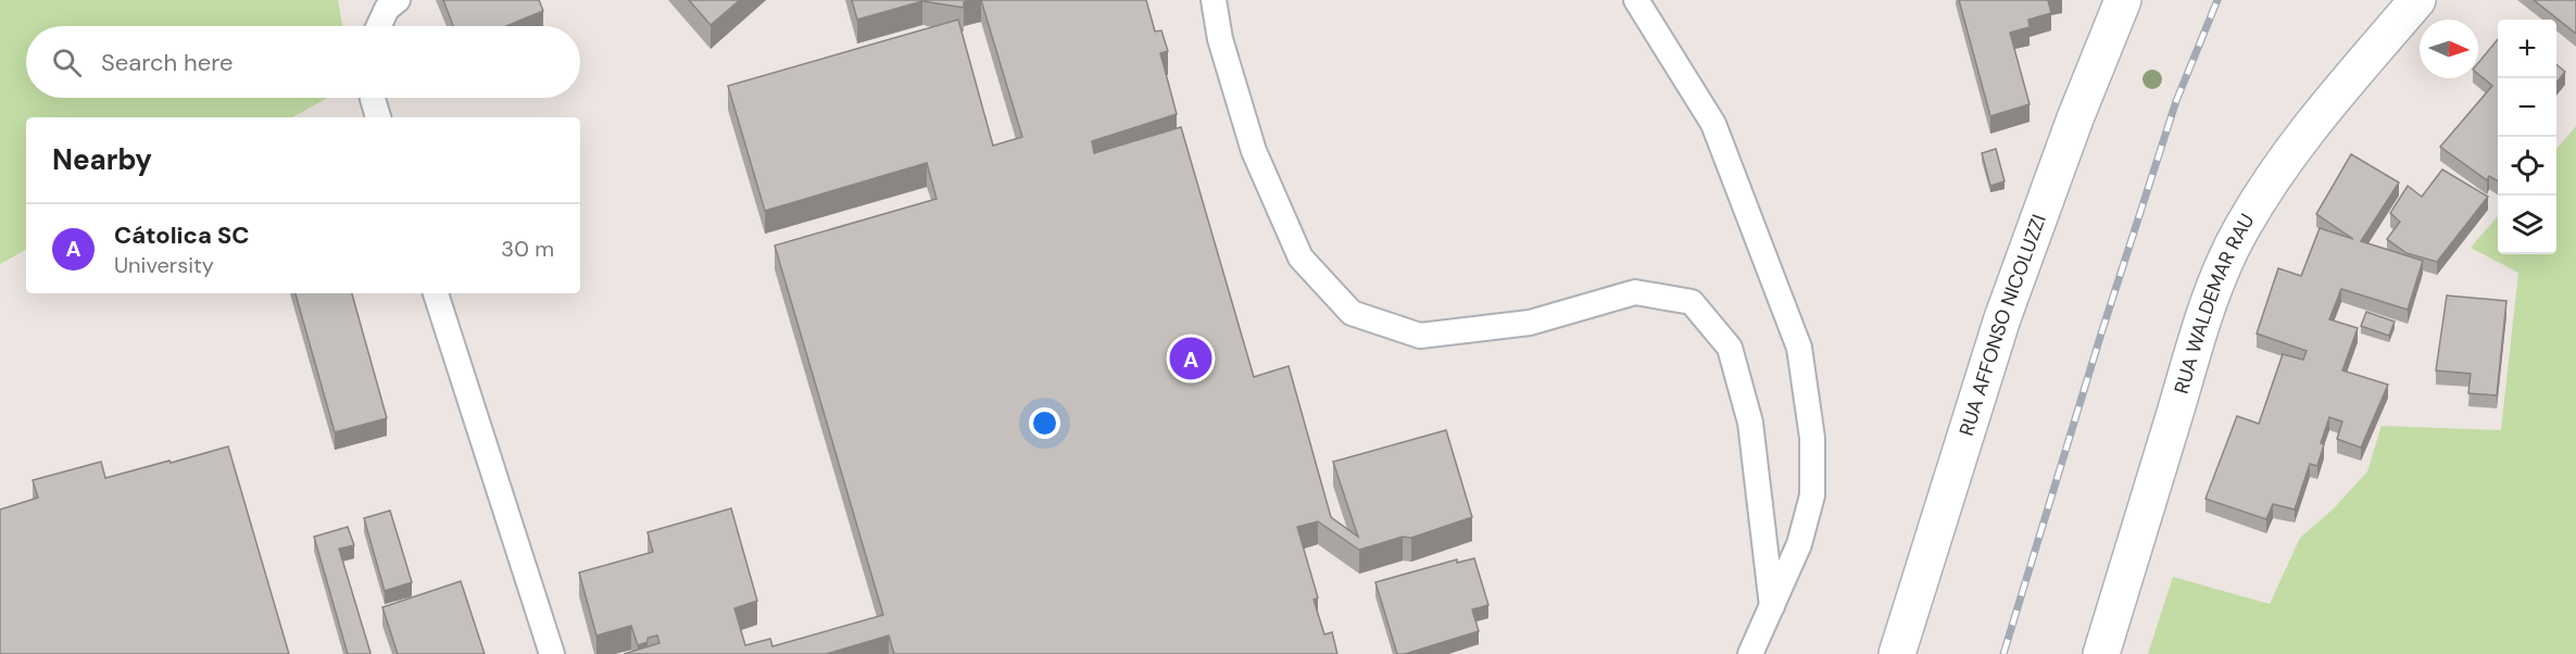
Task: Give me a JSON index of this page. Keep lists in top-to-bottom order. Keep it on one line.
{"streets":{"street":["RUA WALDEMAR RAU","RUA AFFONSO NICOLUZZI"]},"north":"right","page":{"map_buttons":["+","−"],"search":"Search here","heading":"Nearby","list":[{"mark":"A","name":"Cátolica SC","note":"University","value":"30 m"}],"pins":"A"}}
